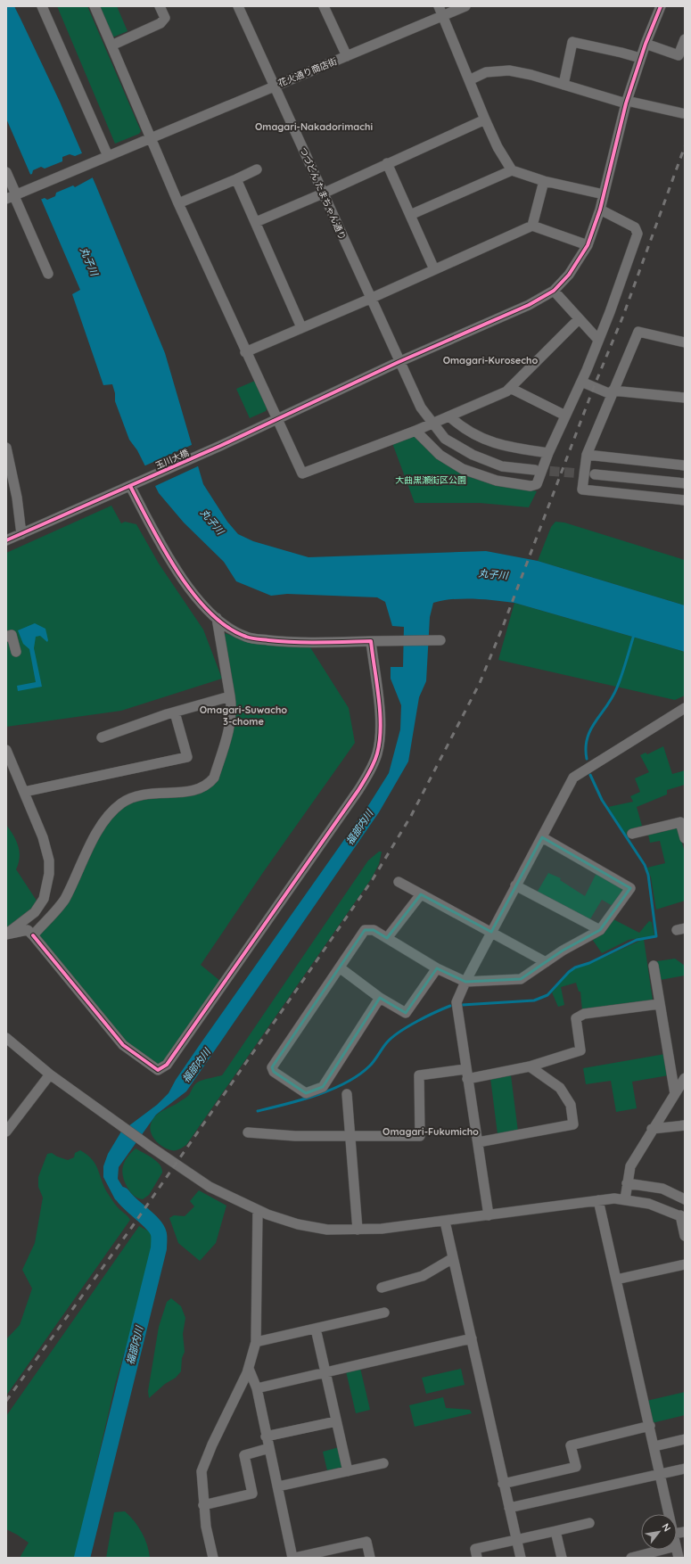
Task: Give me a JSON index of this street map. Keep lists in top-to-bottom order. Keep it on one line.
{"streets":{"street":["花火通り商店街","つづどん たまちゃん通り","玉川大橋"]},"crossings":[["花火通り商店街","つづどん たまちゃん通り"],["つづどん たまちゃん通り","玉川大橋"]],"districts":["Omagari-Nakadorimachi","Omagari-Kurosecho","Omagari-Suwacho 3-chome","Omagari-Fukumicho"],"water":["丸子川","福部内川"],"parks":["大曲黒瀬街区公園"],"north":"top right"}
